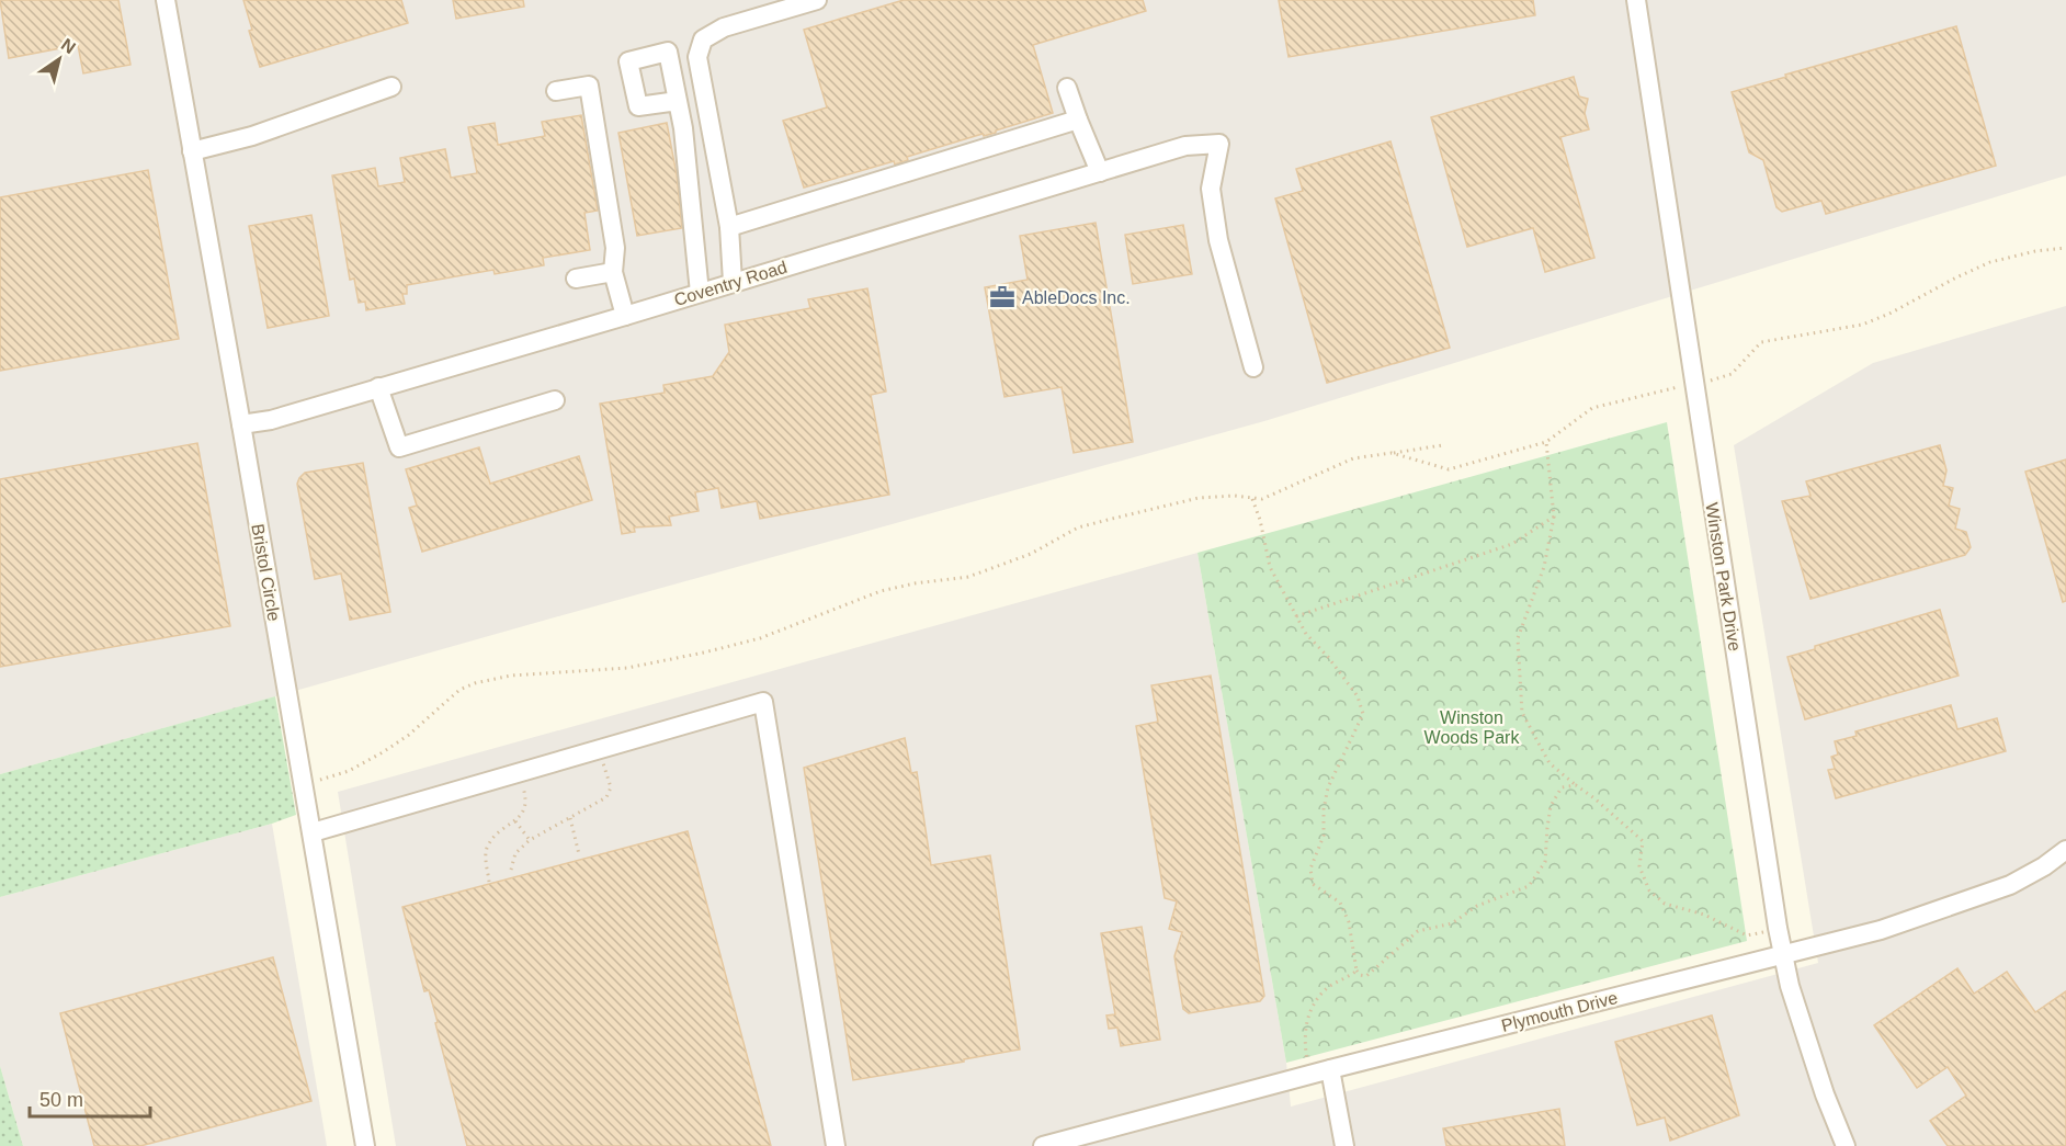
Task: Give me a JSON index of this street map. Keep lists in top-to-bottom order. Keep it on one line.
{"streets":{"street":["Coventry Road","Bristol Circle","Winston Park Drive","Plymouth Drive"]},"crossings":[["Coventry Road","Bristol Circle"],["Winston Park Drive","Plymouth Drive"]],"parks":["Winston Woods Park"],"places":{"office":["AbleDocs Inc."]},"scale_bar":"50 m","north":"top right"}
